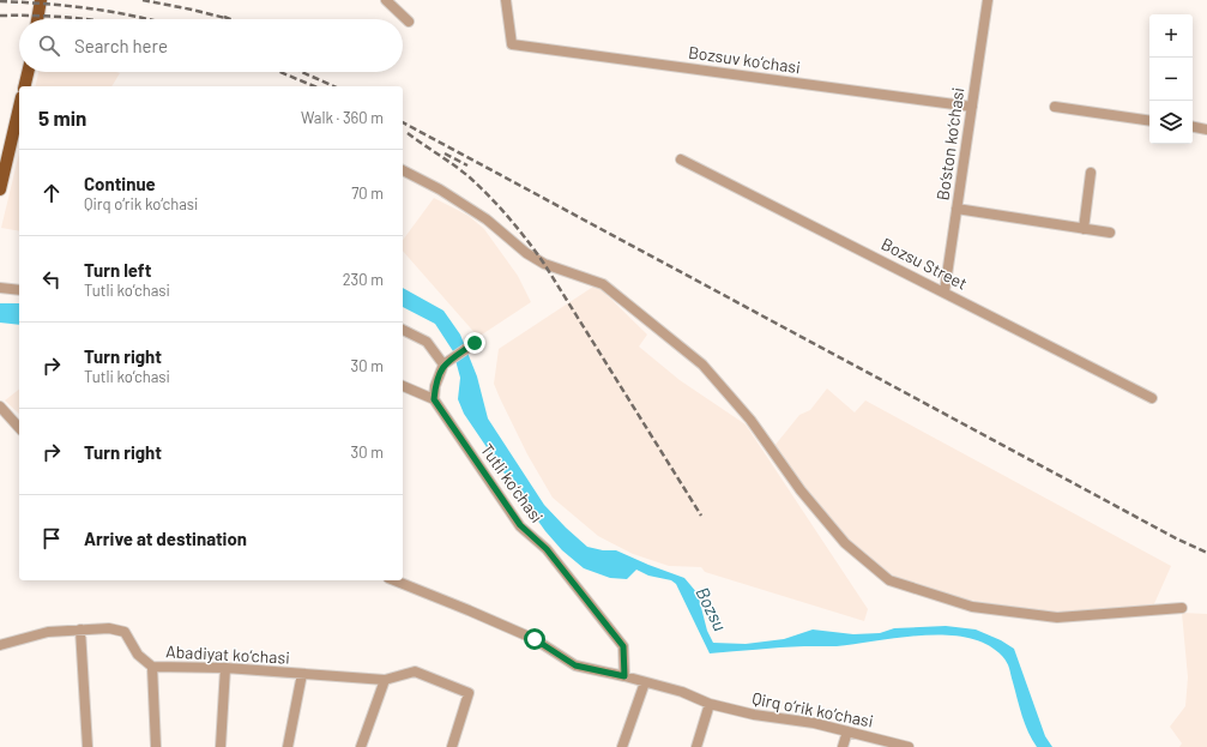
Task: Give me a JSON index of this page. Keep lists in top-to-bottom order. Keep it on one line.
{"streets":{"street":["Bozsuv ko‘chasi","Bo‘ston ko‘chasi","Bozsu Street","Tutli ko‘chasi","Abadiyat ko‘chasi","Qirq o‘rik ko‘chasi"]},"crossings":[["Bozsuv ko‘chasi","Bo‘ston ko‘chasi"],["Bo‘ston ko‘chasi","Bozsu Street"],["Tutli ko‘chasi","Qirq o‘rik ko‘chasi"]],"water":["Bozsu"],"page":{"map_buttons":["+","−"],"search":"Search here","heading":["5 min","Walk · 360 m"],"list":[["Continue","Qirq o‘rik ko‘chasi","70 m"],["Turn left","Tutli ko‘chasi","230 m"],["Turn right","Tutli ko‘chasi","30 m"],["Turn right","30 m"],"Arrive at destination"]}}
